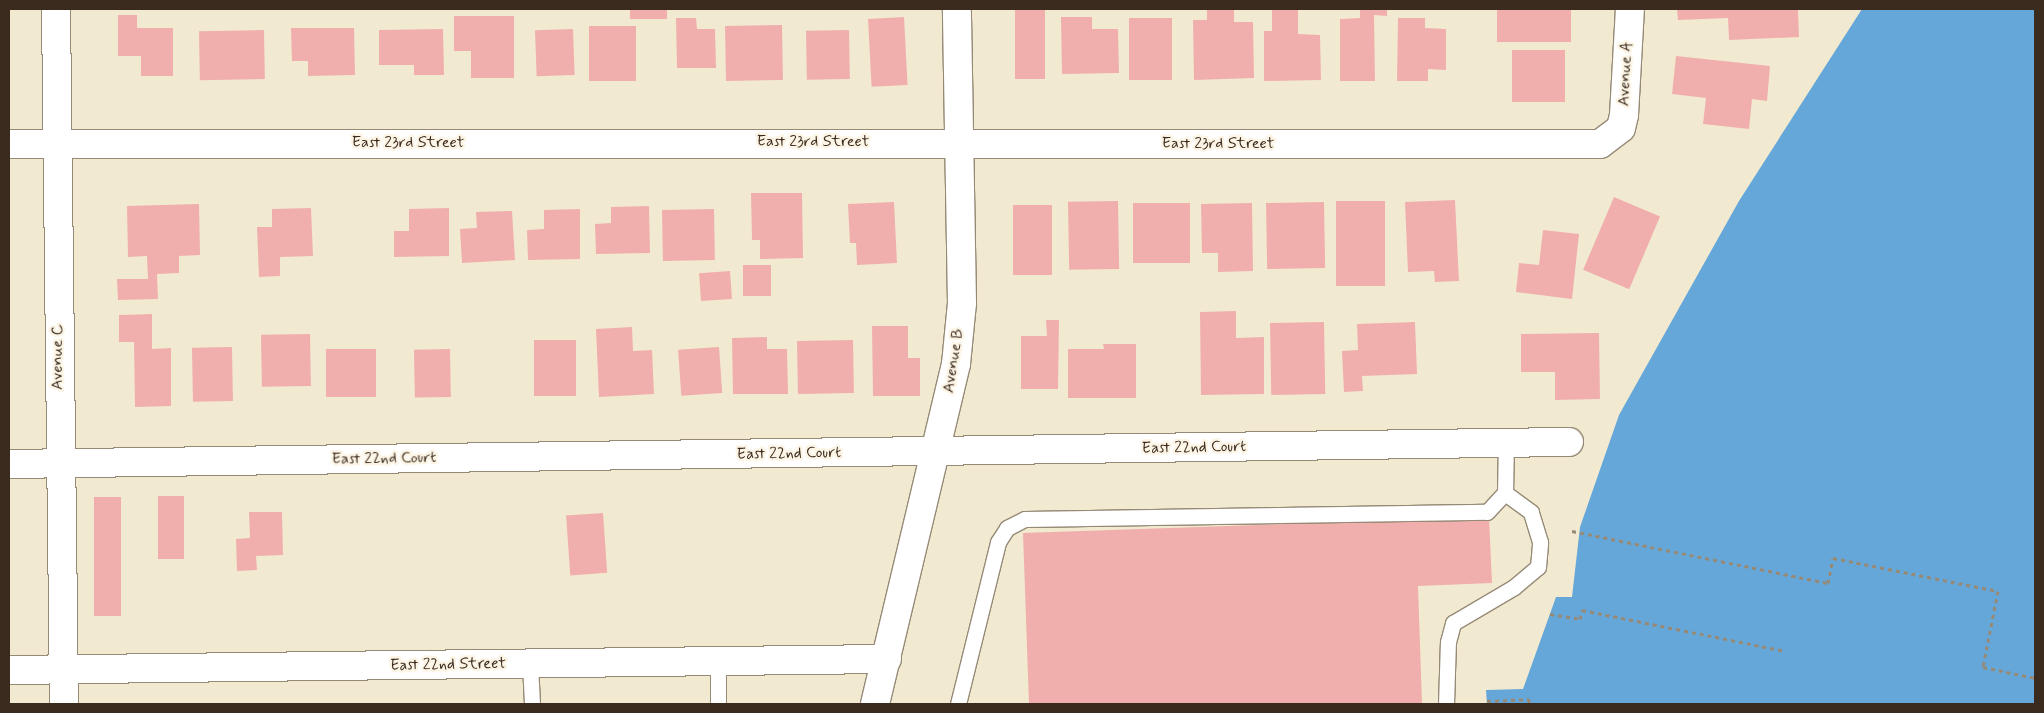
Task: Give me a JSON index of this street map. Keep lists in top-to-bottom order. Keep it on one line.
{"streets":{"street":["Avenue A","East 23rd Street","Avenue C","Avenue B","East 22nd Court","East 22nd Street"]},"crossings":[["Avenue A","East 23rd Street"],["East 23rd Street","Avenue C"],["East 23rd Street","Avenue B"],["Avenue C","East 22nd Court"],["Avenue C","East 22nd Street"],["Avenue B","East 22nd Court"],["Avenue B","East 22nd Street"]]}
